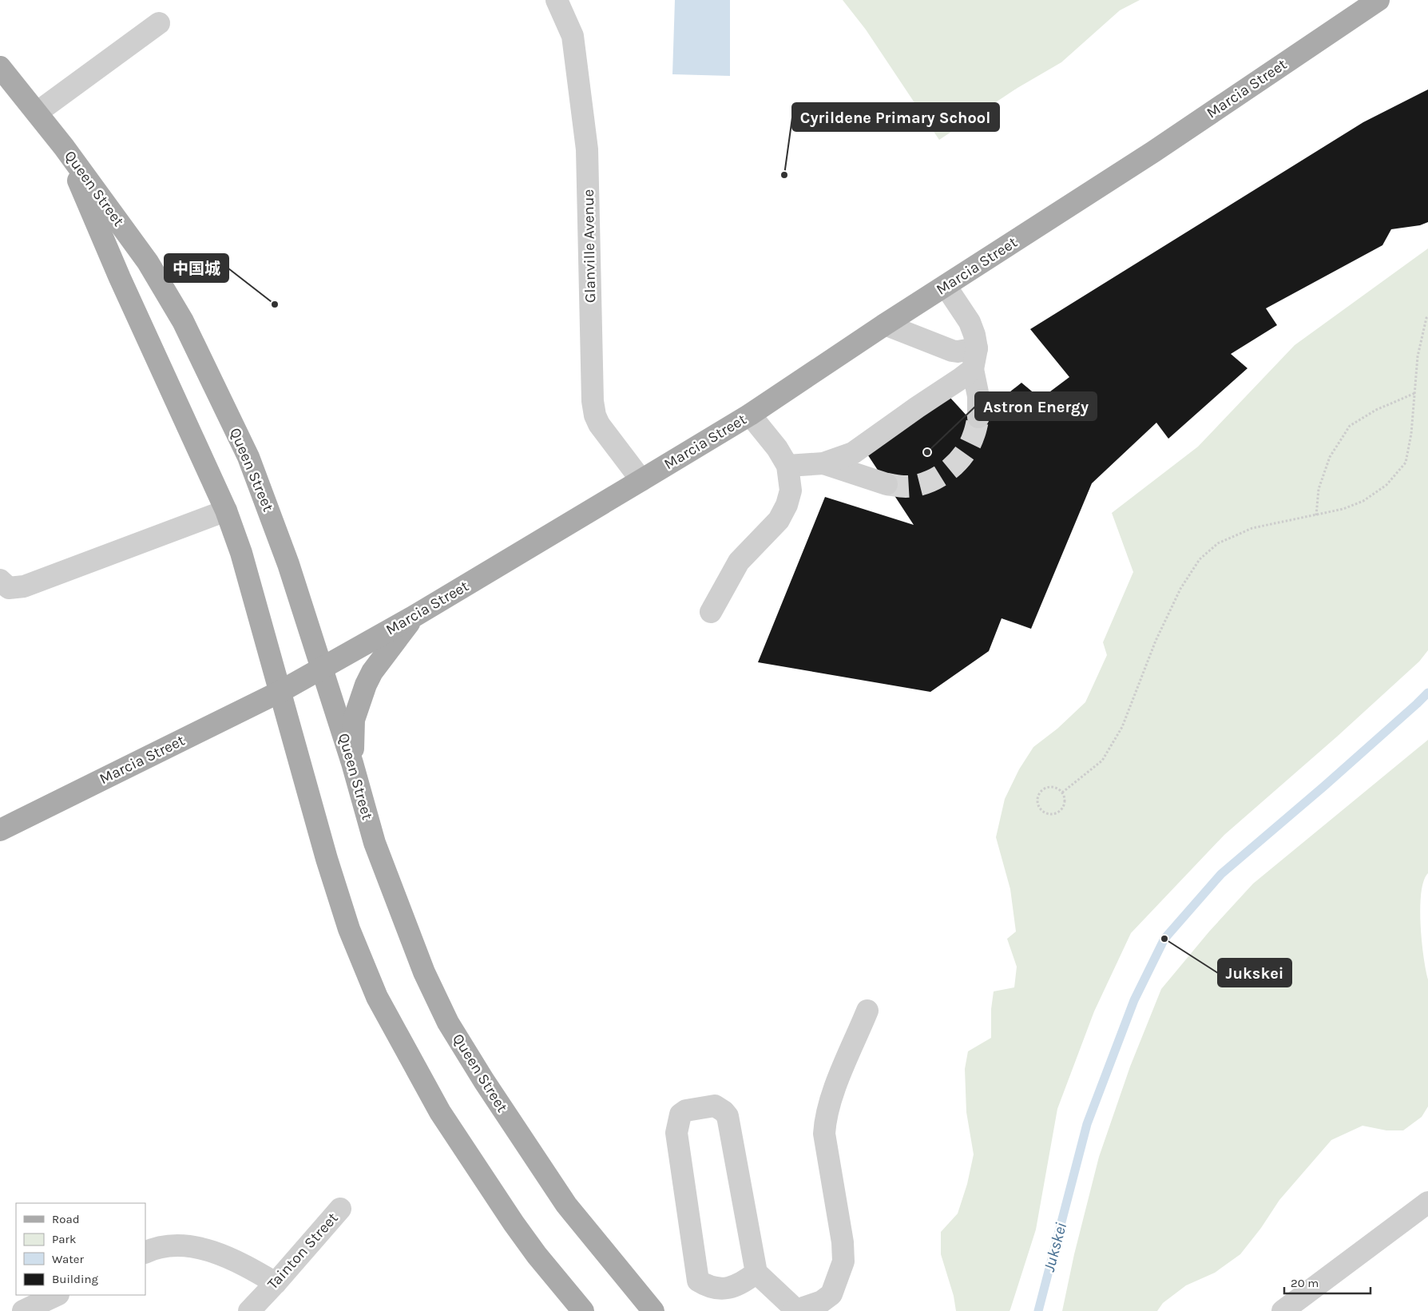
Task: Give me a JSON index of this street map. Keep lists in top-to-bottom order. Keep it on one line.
{"streets":{"main road":["Marcia Street","Queen Street"],"street":["Glanville Avenue","Tainton Street"]},"crossings":[["Marcia Street","Queen Street"],["Marcia Street","Glanville Avenue"]],"water":["Jukskei"],"places":["Cyrildene Primary School","中国城","Astron Energy","Jukskei"],"legend":["Road","Park","Water","Building"],"scale_bar":"20 m"}
